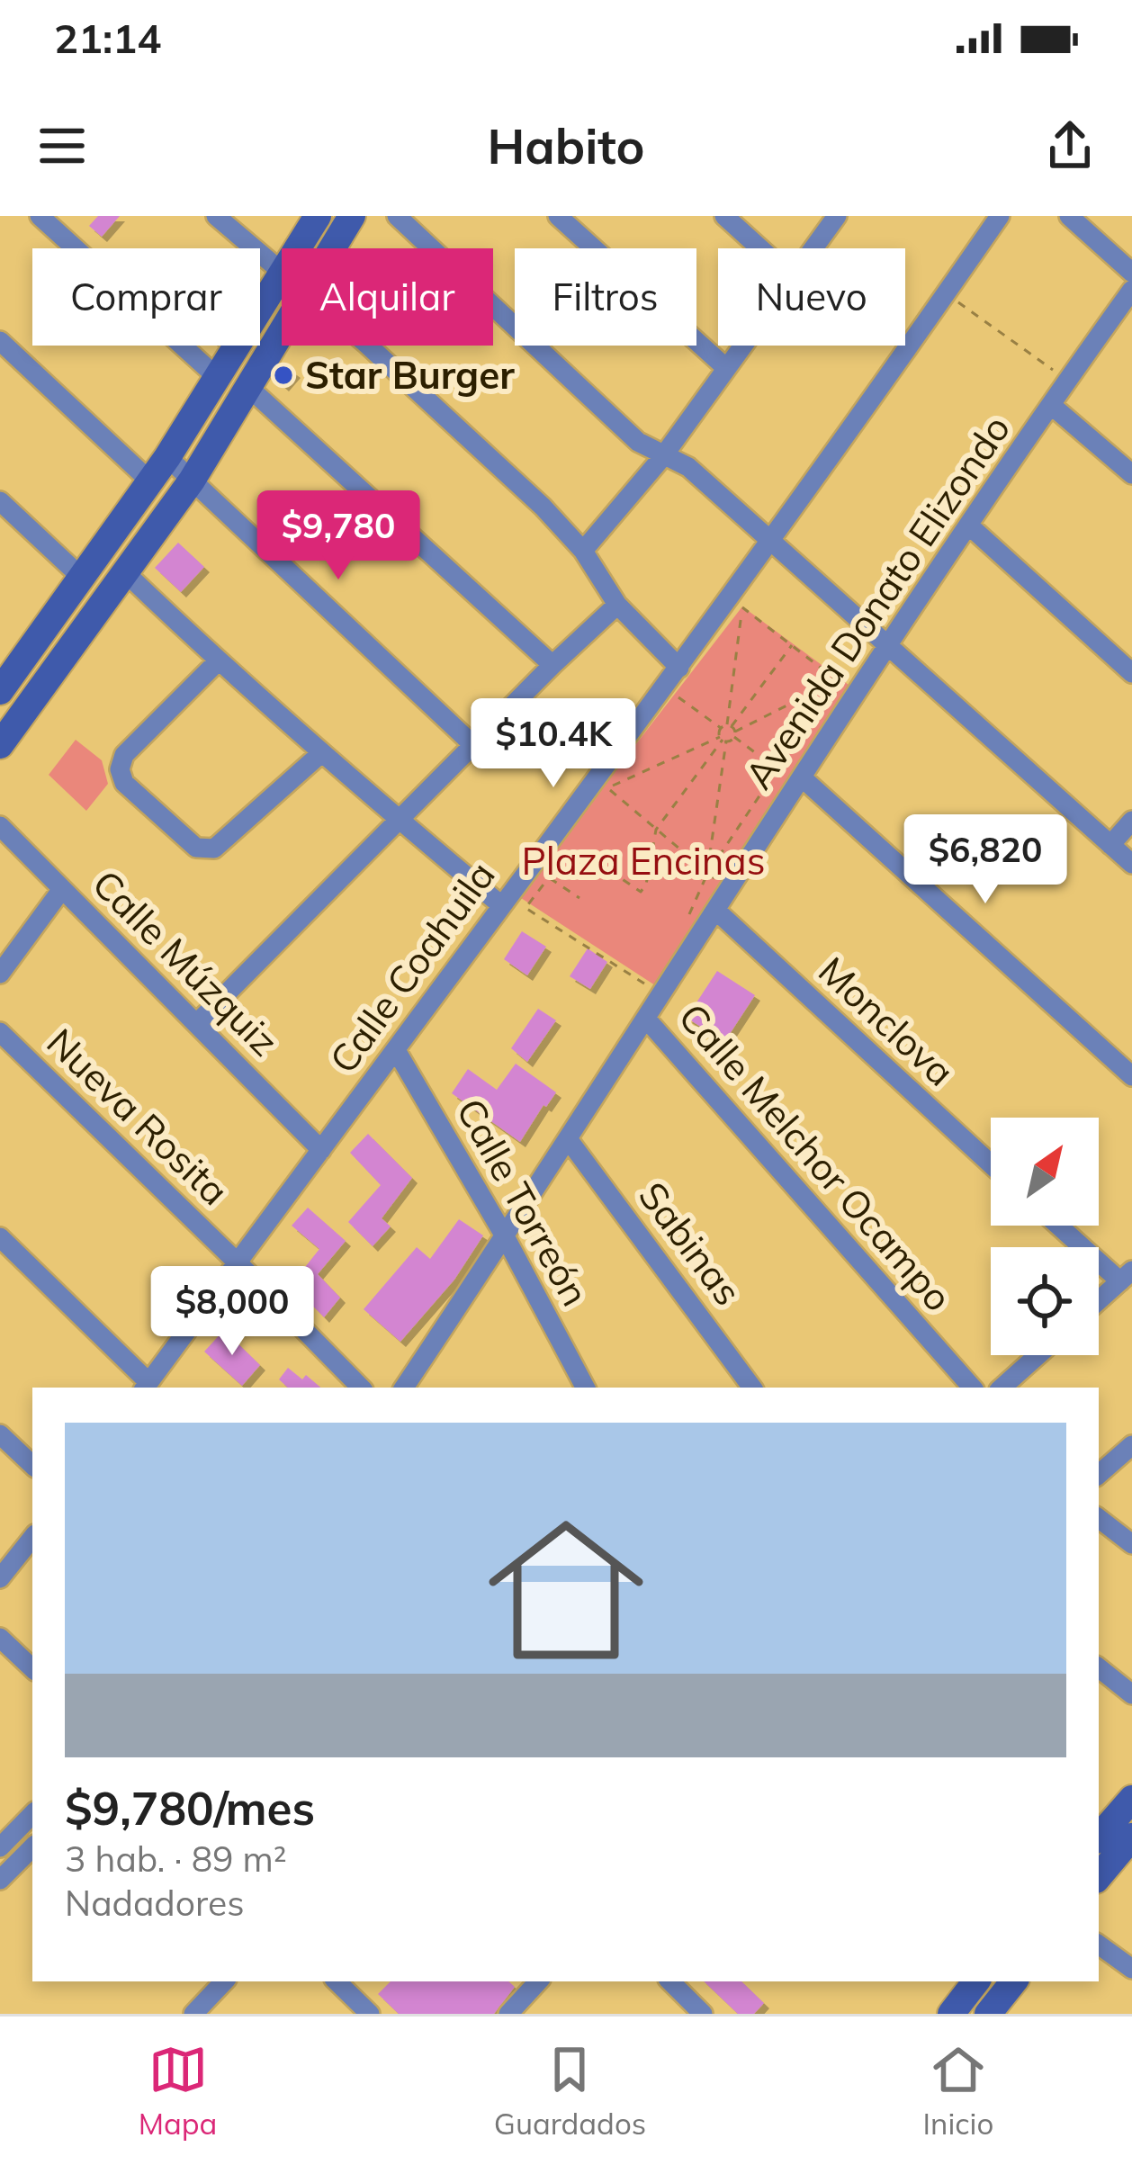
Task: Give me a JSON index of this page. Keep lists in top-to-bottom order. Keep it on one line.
{"streets":{"street":["Avenida Donato Elizondo","Calle Múzquiz","Calle Coahuila","Monclova","Nueva Rosita","Calle Melchor Ocampo","Calle Torreón","Sabinas"]},"crossings":[["Avenida Donato Elizondo","Monclova"],["Avenida Donato Elizondo","Calle Melchor Ocampo"],["Avenida Donato Elizondo","Calle Torreón"],["Avenida Donato Elizondo","Sabinas"],["Calle Múzquiz","Calle Coahuila"],["Calle Coahuila","Nueva Rosita"],["Calle Coahuila","Calle Torreón"]],"parks":["Plaza Encinas"],"places":["Star Burger"],"north":"top right","page":{"status":"21:14","header":"Habito","chip":["Comprar","Alquilar","Filtros","Nuevo"],"price":["$9,780","$10.4K","$6,820","$8,000"],"list":[{"name":"$9,780/mes","note":"3 hab. · 89 m² · Nadadores"}],"tabs":["Mapa","Guardados","Inicio"]}}
